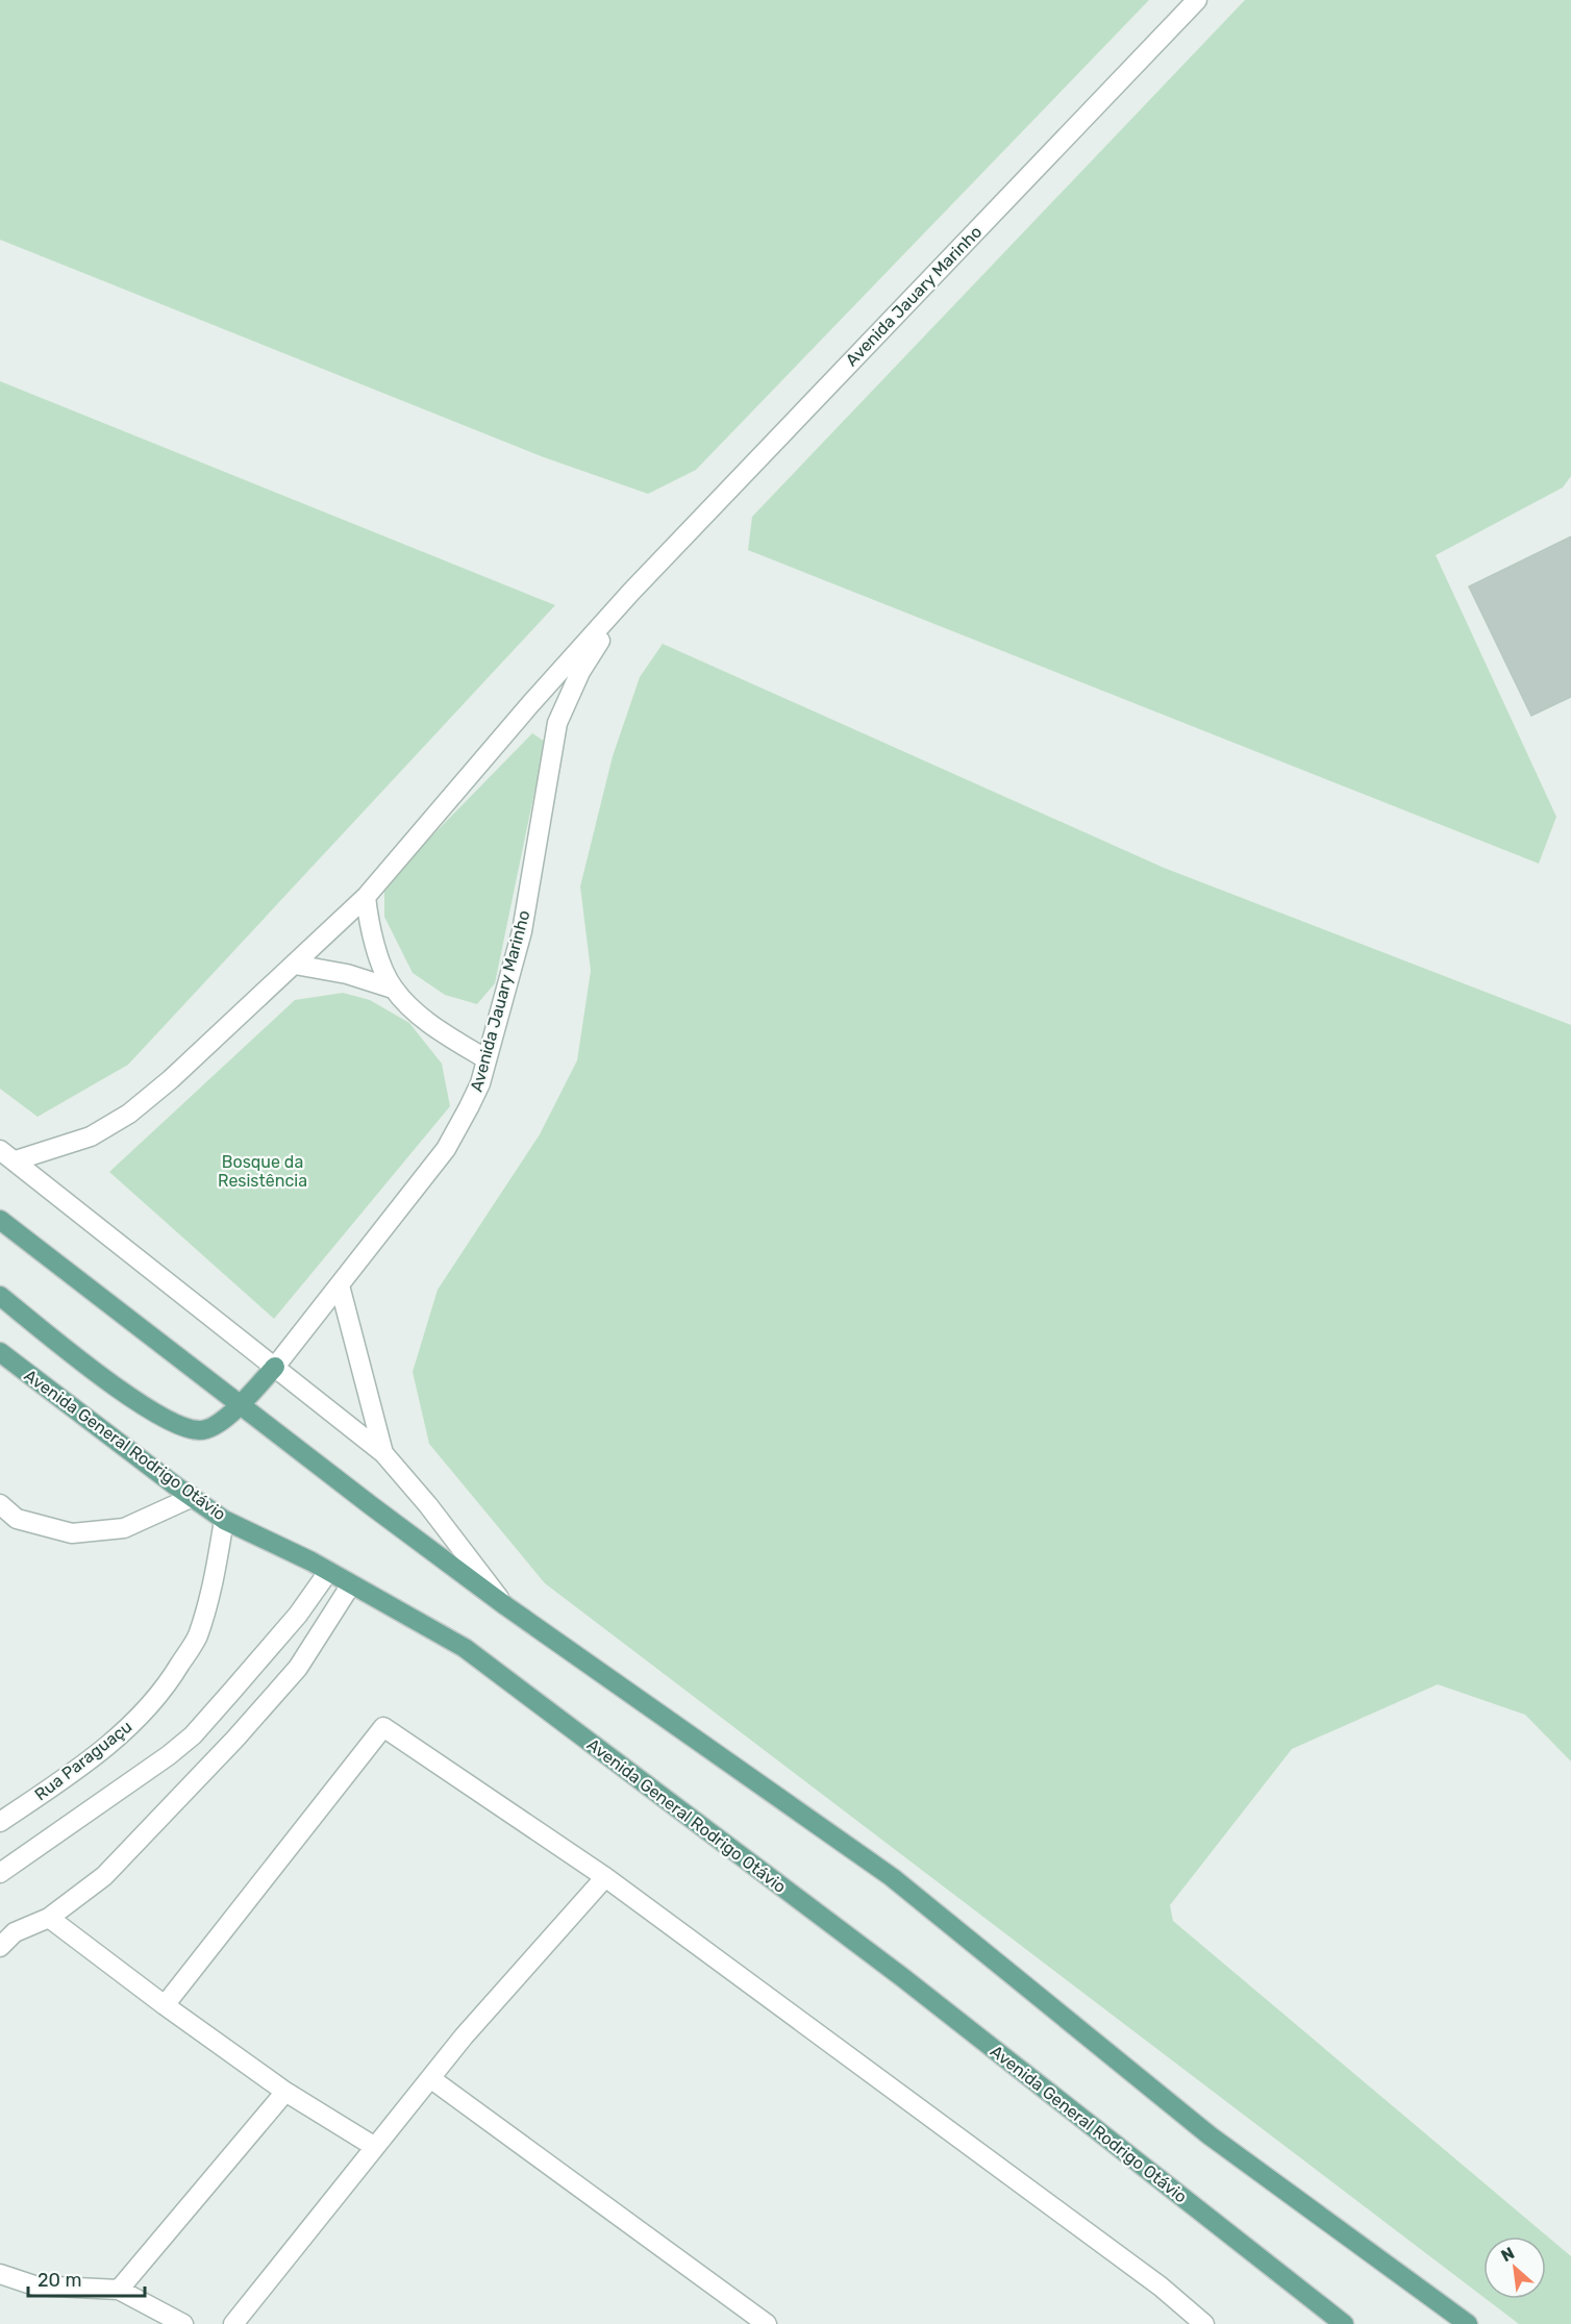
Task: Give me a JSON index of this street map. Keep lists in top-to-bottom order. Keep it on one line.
{"streets":{"main road":["Avenida General Rodrigo Otávio"],"street":["Avenida Jauary Marinho","Rua Paraguaçu"]},"crossings":[["Avenida General Rodrigo Otávio","Rua Paraguaçu"]],"parks":["Bosque da Resistência"],"scale_bar":"20 m","north":"top left"}
